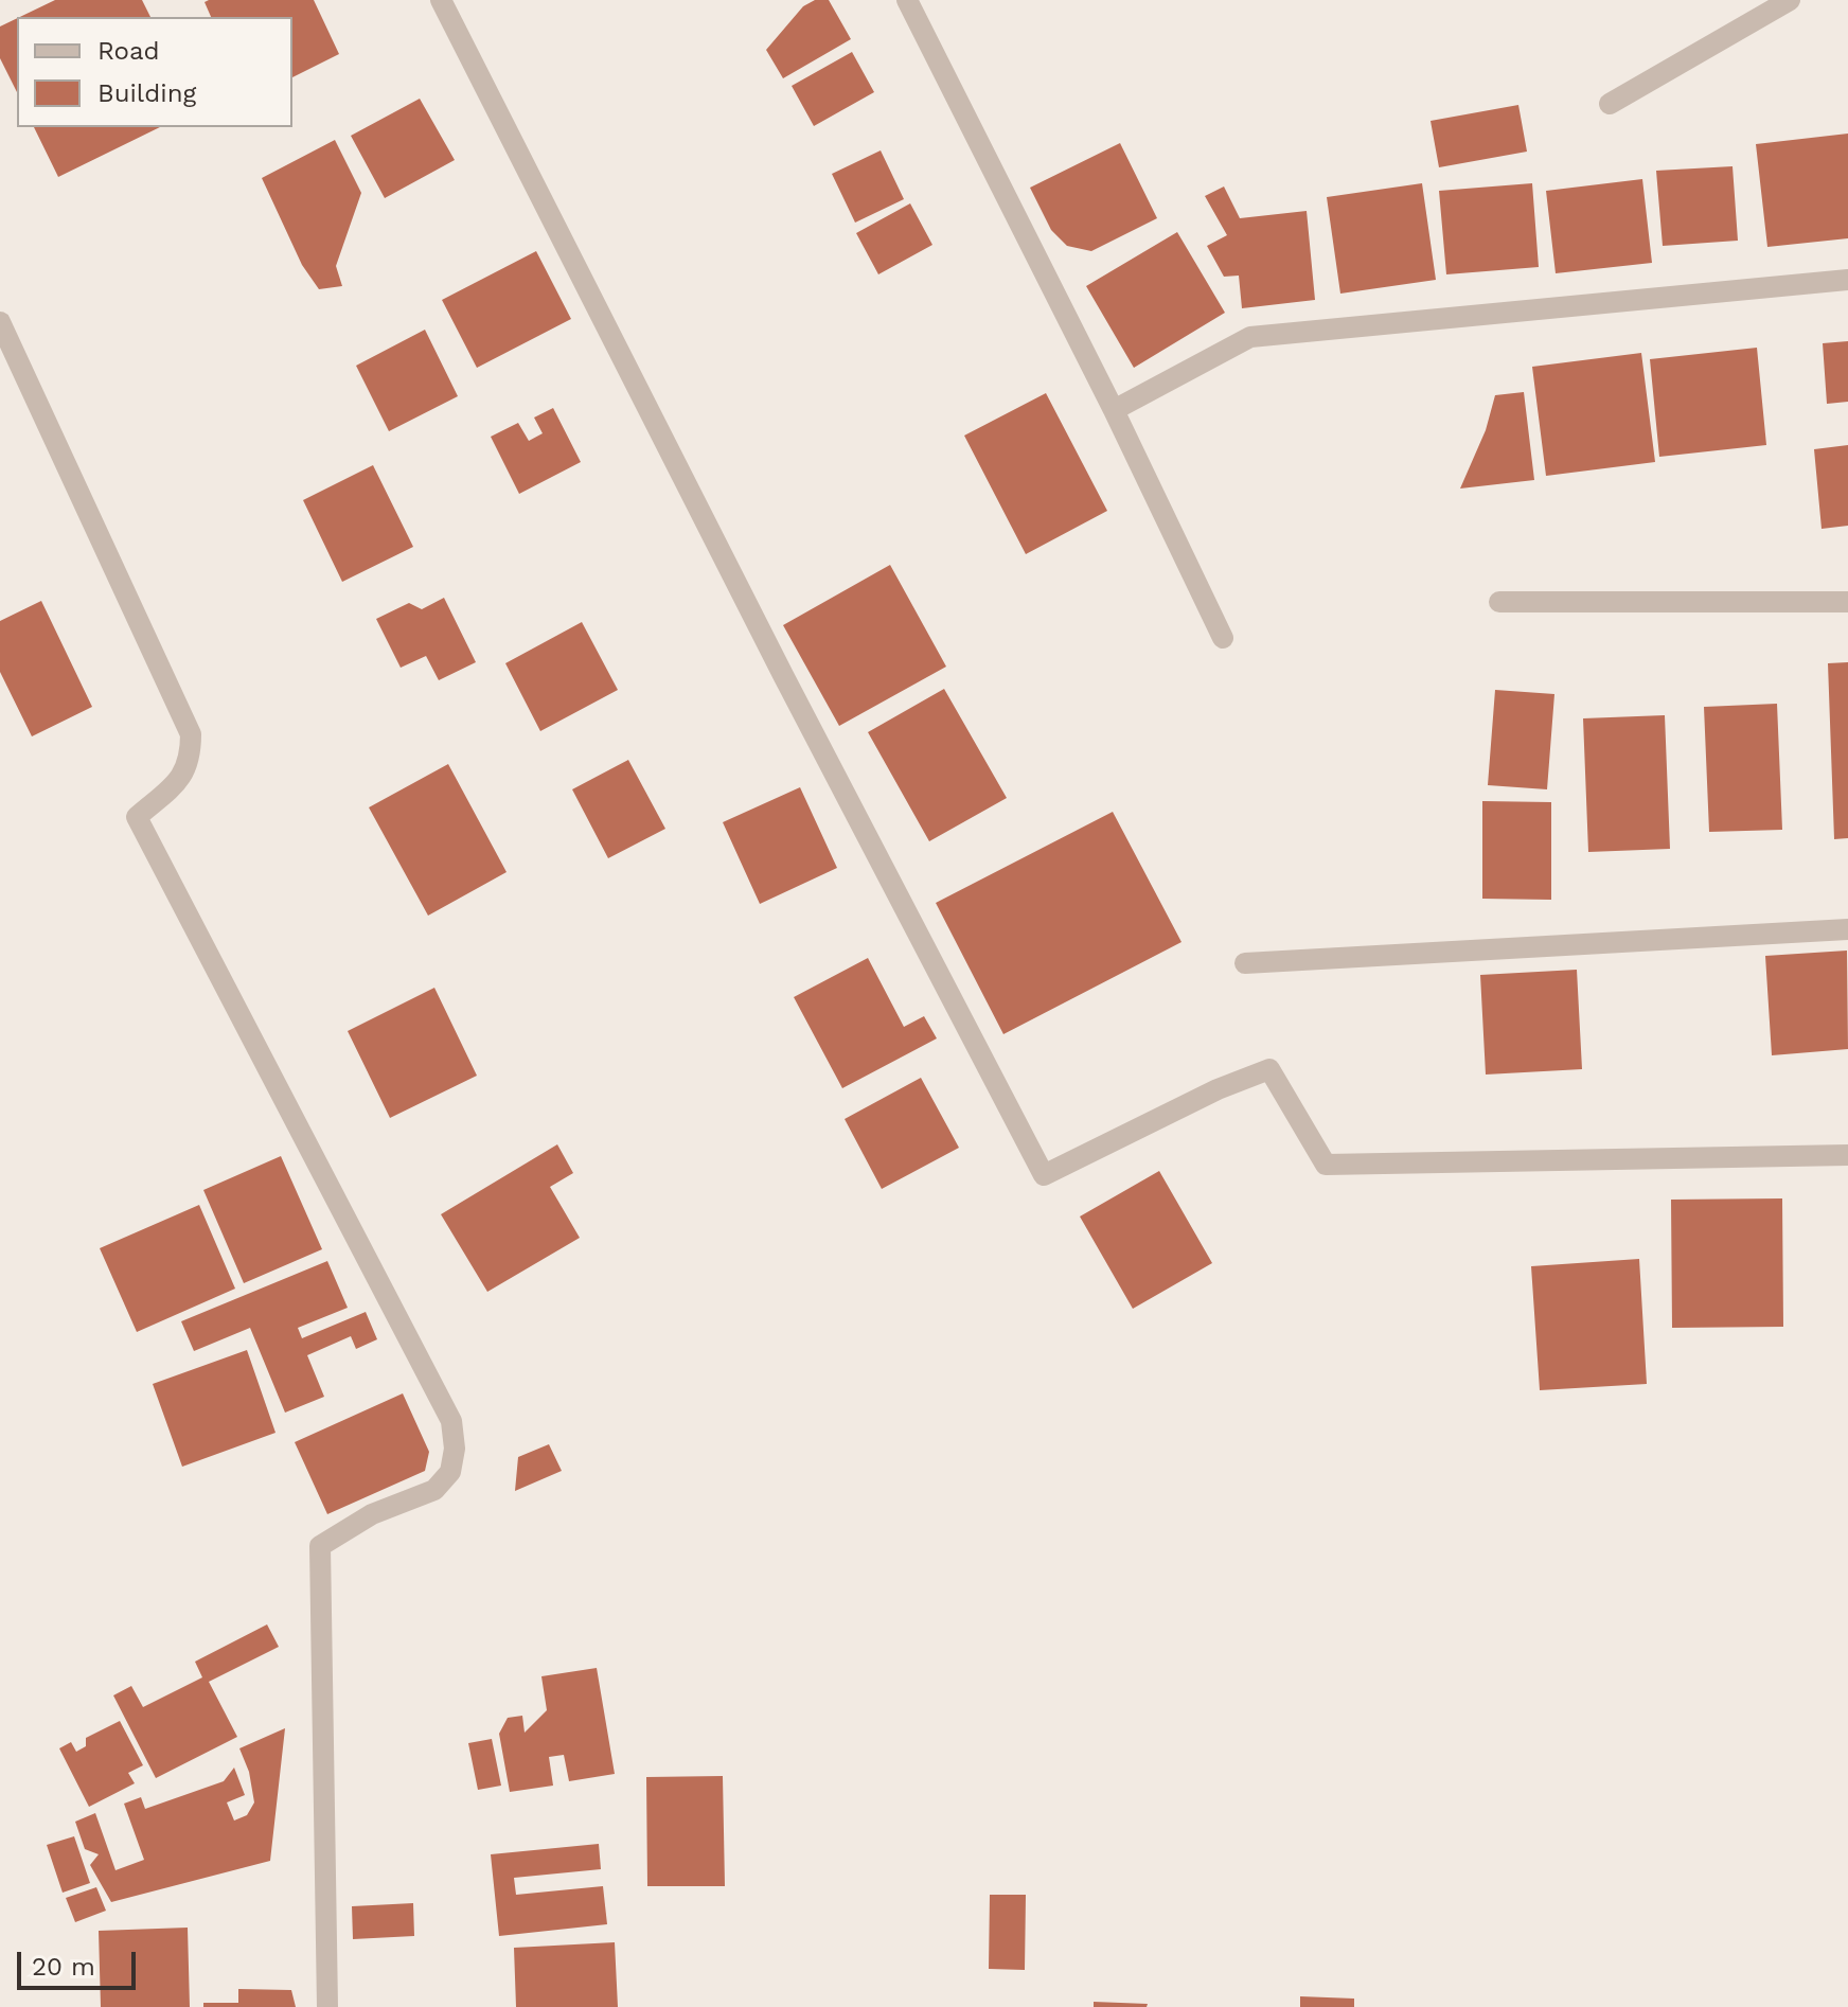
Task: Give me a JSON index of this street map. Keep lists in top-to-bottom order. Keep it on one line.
{"legend":["Road","Building"],"scale_bar":"20 m"}
